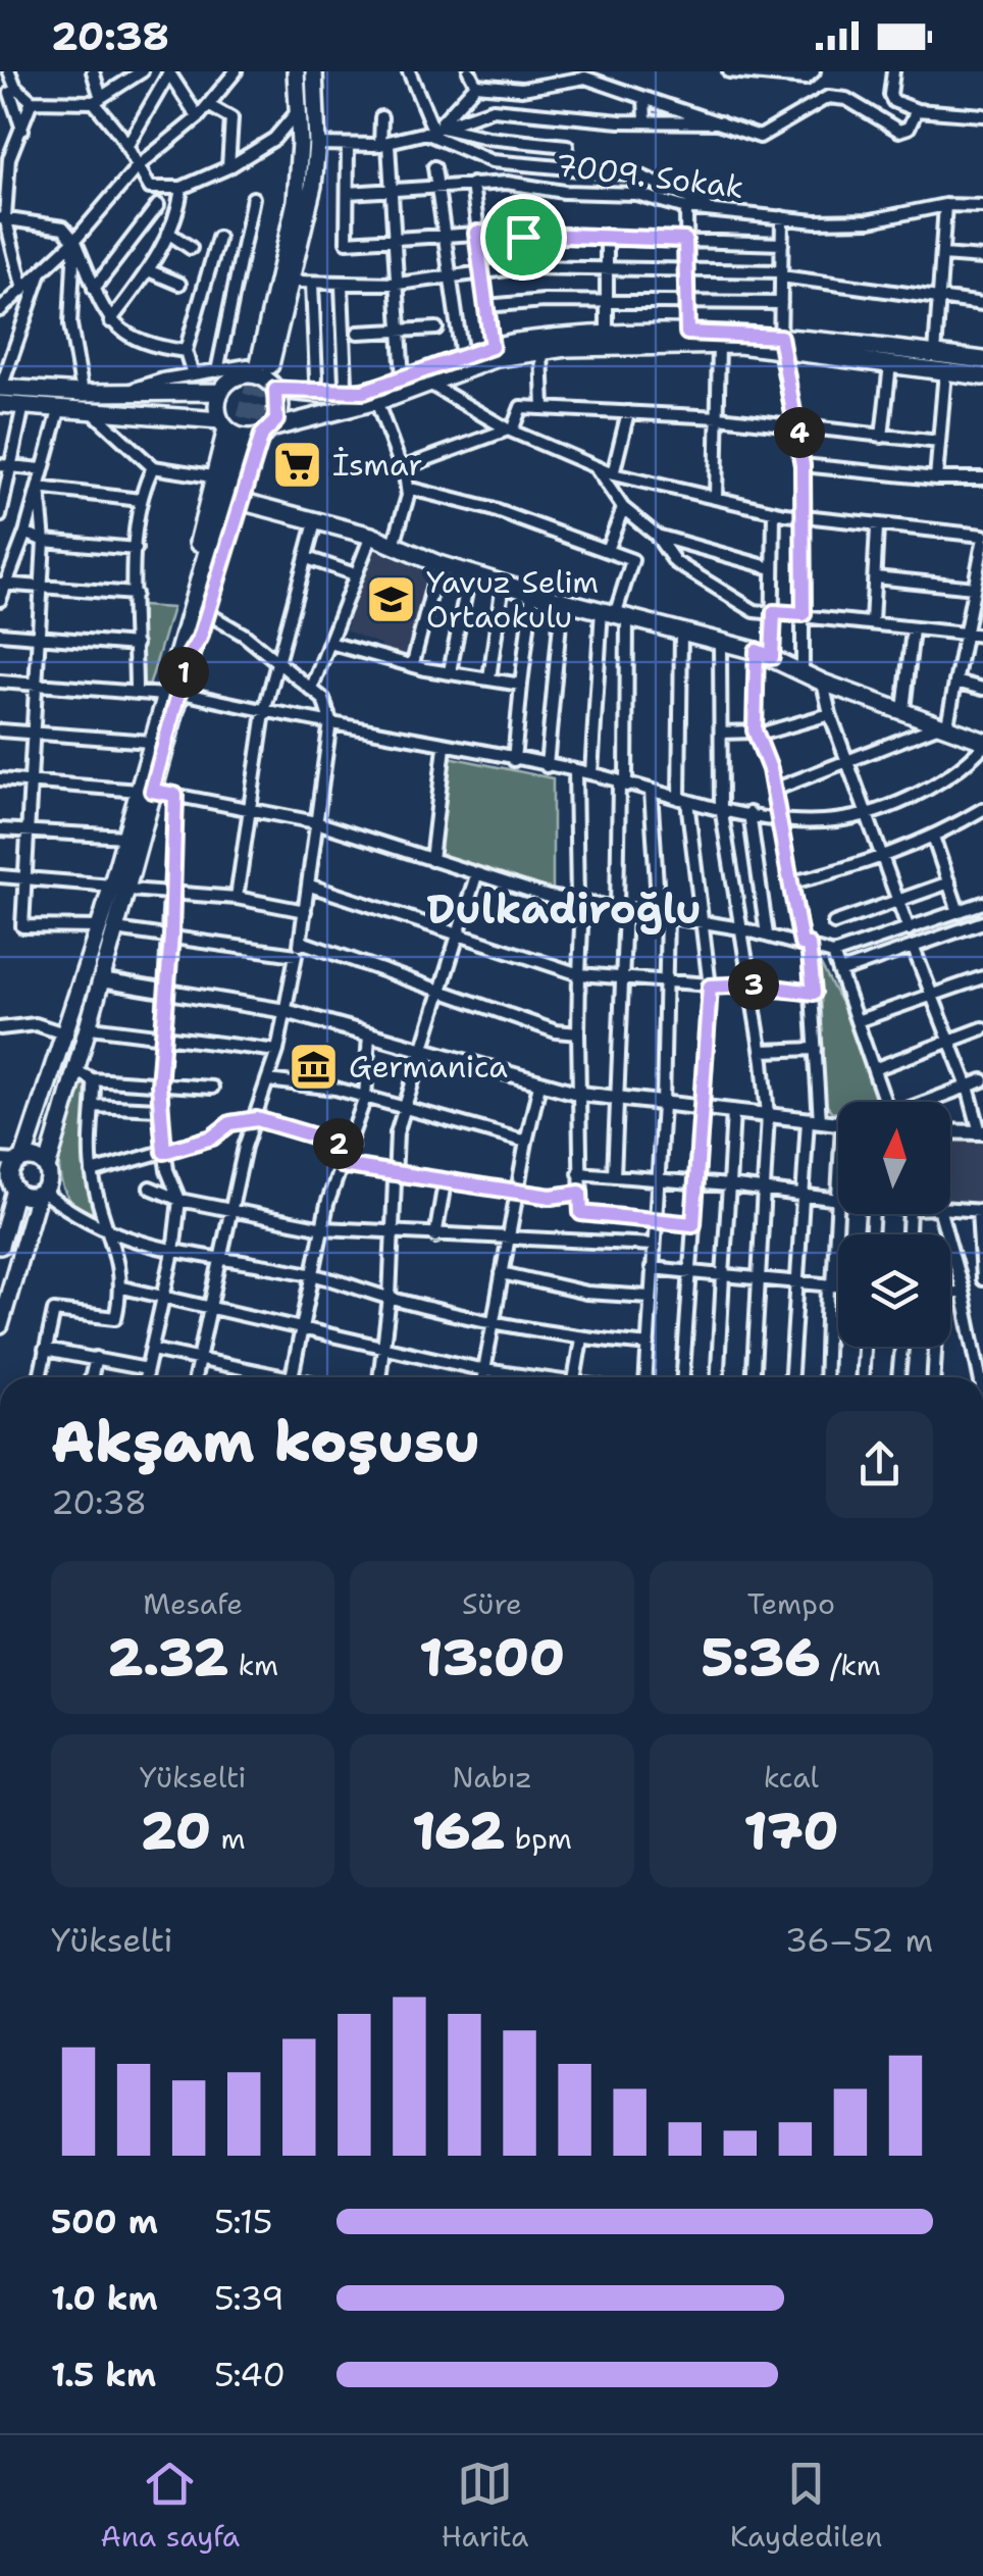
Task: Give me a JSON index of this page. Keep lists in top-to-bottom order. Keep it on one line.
{"streets":{"street":["7009. Sokak"]},"districts":["Dulkadiroğlu"],"places":{"supermarket":["İsmar"],"school or university":["Yavuz Selim Ortaokulu"],"museum":["Germanica"]},"north":"top","page":{"status":"20:38","pins":["4","1","3","2"],"heading":["Akşam koşusu","20:38"],"stats":[["Mesafe","2.32 km"],["Süre","13:00"],["Tempo","5:36 /km"],["Yükselti","20 m"],["Nabız","162 bpm"],["kcal","170"]],"chart":["Yükselti","36–52 m"],"list":[{"name":"500 m","note":"5:15"},{"name":"1.0 km","note":"5:39"},{"name":"1.5 km","note":"5:40"}],"tabs":["Ana sayfa","Harita","Kaydedilen"]}}
